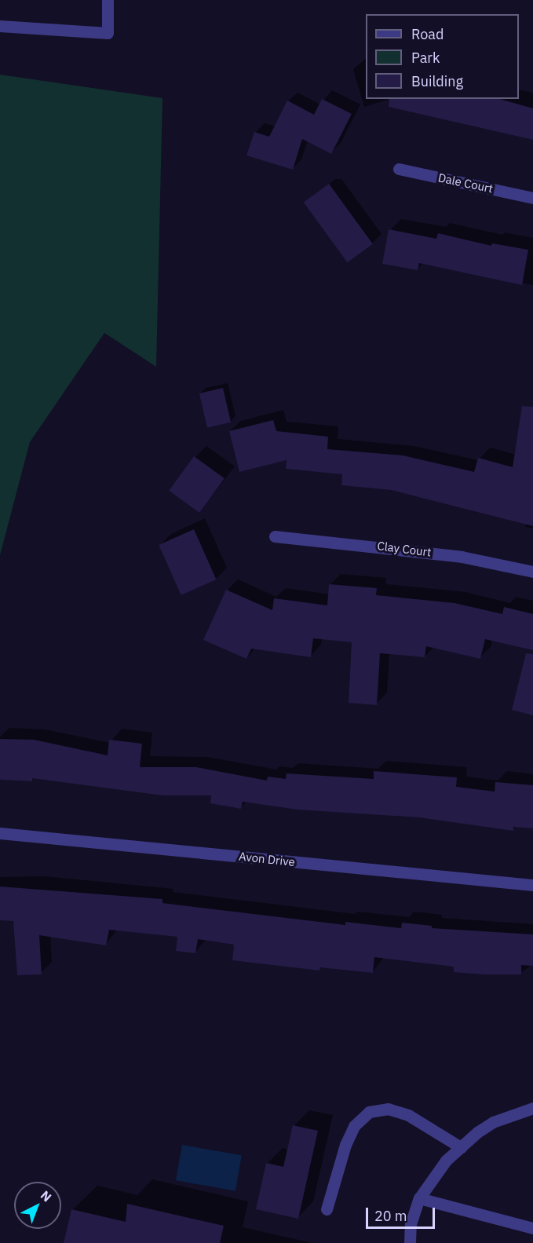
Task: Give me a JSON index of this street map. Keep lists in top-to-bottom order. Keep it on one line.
{"streets":{"street":["Dale Court","Clay Court","Avon Drive"]},"legend":["Road","Park","Building"],"scale_bar":"20 m","north":"top right"}
